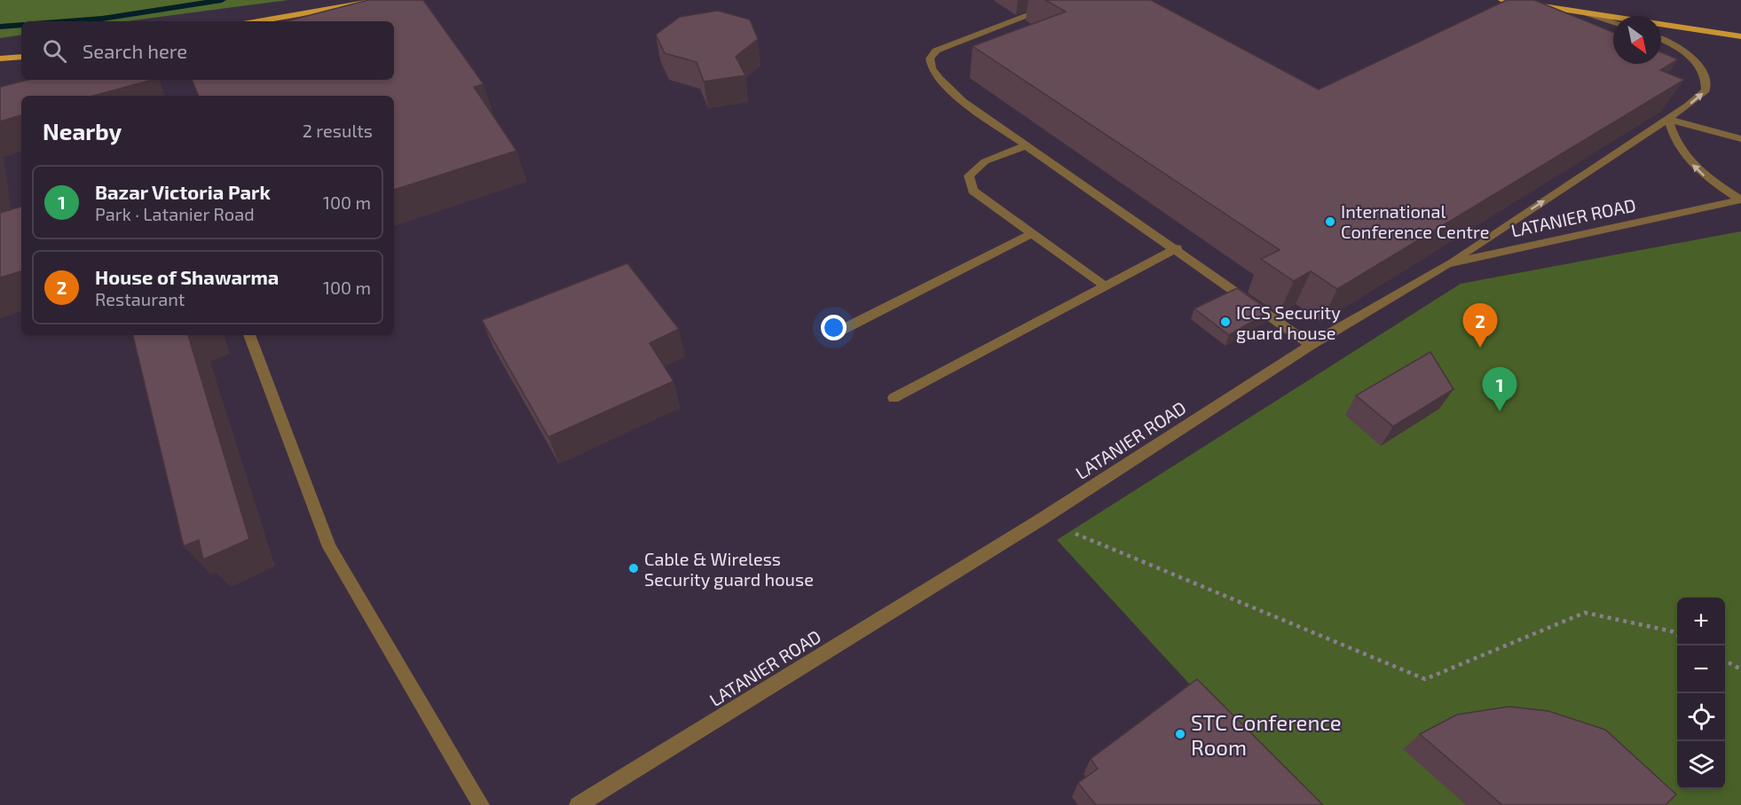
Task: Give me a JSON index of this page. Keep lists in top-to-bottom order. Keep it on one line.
{"streets":{"street":["LATANIER ROAD"]},"places":["International Conference Centre","ICCS Security guard house","Cable & Wireless Security guard house","STC Conference Room"],"north":"bottom right","page":{"search":"Search here","heading":["Nearby","2 results"],"list":[{"mark":"1","name":"Bazar Victoria Park","note":"Park · Latanier Road","value":"100 m"},{"mark":"2","name":"House of Shawarma","note":"Restaurant","value":"100 m"}],"pins":["2","1"],"map_buttons":["+","−"]}}
